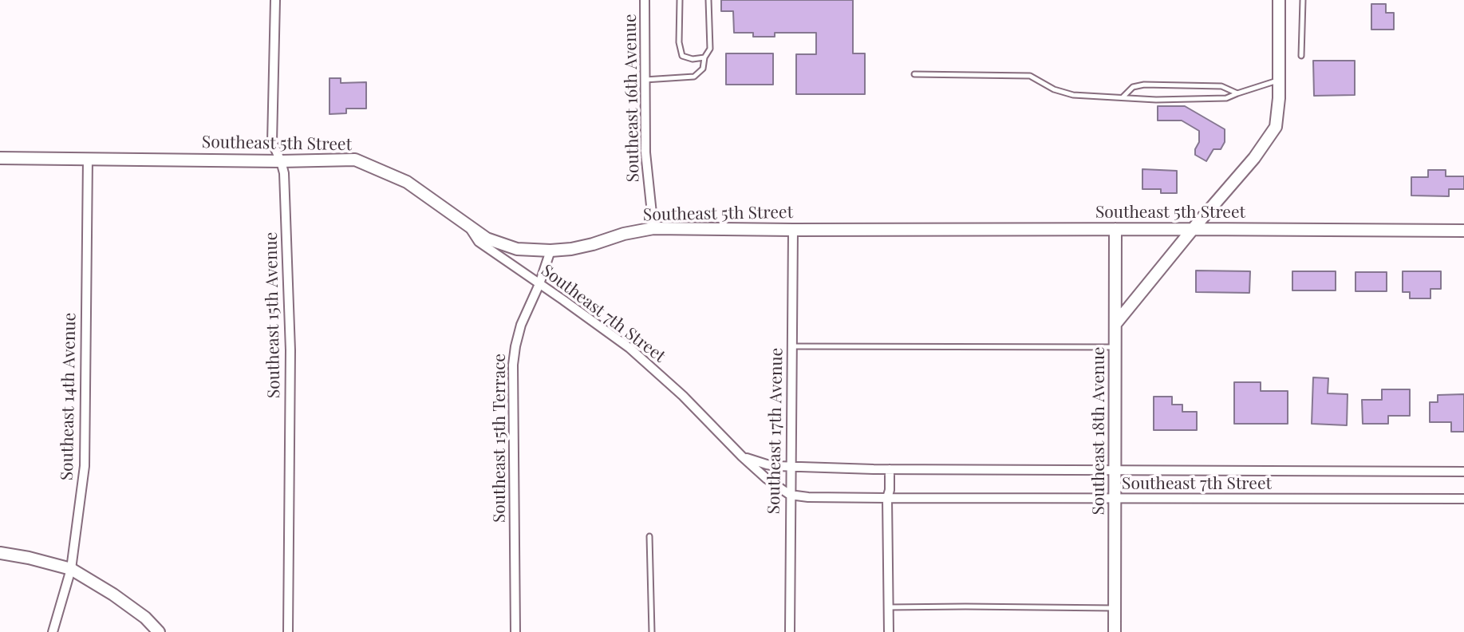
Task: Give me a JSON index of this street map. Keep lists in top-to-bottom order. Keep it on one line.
{"streets":{"street":["Southeast 16th Avenue","Southeast 5th Street","Southeast 7th Street","Southeast 15th Avenue","Southeast 14th Avenue","Southeast 17th Avenue","Southeast 18th Avenue","Southeast 15th Terrace"]},"crossings":[["Southeast 16th Avenue","Southeast 5th Street"],["Southeast 5th Street","Southeast 7th Street"],["Southeast 5th Street","Southeast 15th Avenue"],["Southeast 5th Street","Southeast 14th Avenue"],["Southeast 5th Street","Southeast 17th Avenue"],["Southeast 5th Street","Southeast 18th Avenue"],["Southeast 5th Street","Southeast 15th Terrace"],["Southeast 7th Street","Southeast 17th Avenue"],["Southeast 7th Street","Southeast 18th Avenue"],["Southeast 7th Street","Southeast 15th Terrace"]]}
